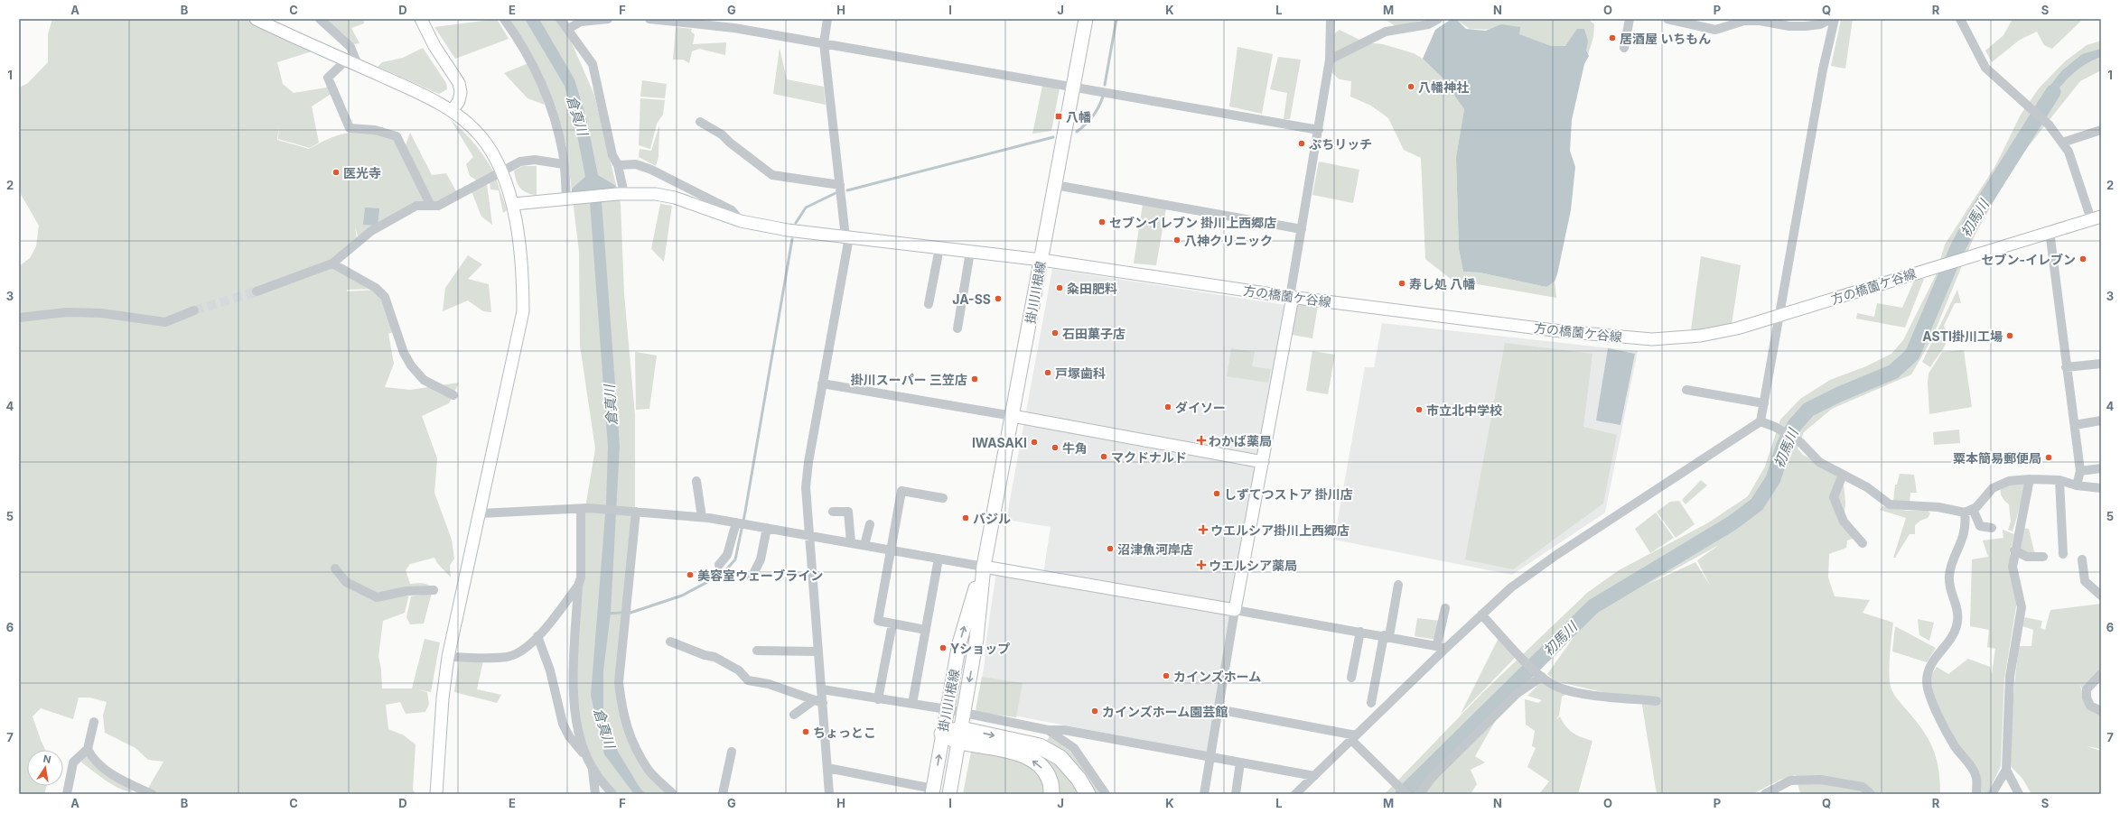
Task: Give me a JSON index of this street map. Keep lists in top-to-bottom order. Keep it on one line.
{"streets":{"main road":["掛川川根線"],"street":["方の橋薗ケ谷線"]},"crossings":[["方の橋薗ケ谷線","掛川川根線"]],"water":["倉真川","初馬川"],"places":{"other":["居酒屋 いちもん","八幡神社","ぷちリッチ","医光寺","セブンイレブン 掛川上西郷店","八神クリニック","セブン-イレブン","寿し処 八幡","粂田肥料","JA-SS","石田菓子店","ASTI掛川工場","戸塚歯科","掛川スーパー 三笠店","ダイソー","市立北中学校","IWASAKI","牛角","マクドナルド","粟本簡易郵便局","しずてつストア 掛川店","バジル","沼津魚河岸店","美容室ウェーブライン","Yショップ","カインズホーム","カインズホーム園芸館","ちょっとこ"],"transit":["八幡"],"health":["わかば薬局","ウエルシア掛川上西郷店","ウエルシア薬局"]},"north":"top","grid":{"columns":["A","B","C","D","E","F","G","H","I","J","K","L","M","N","O","P","Q","R","S"],"rows":["1","2","3","4","5","6","7"]}}
